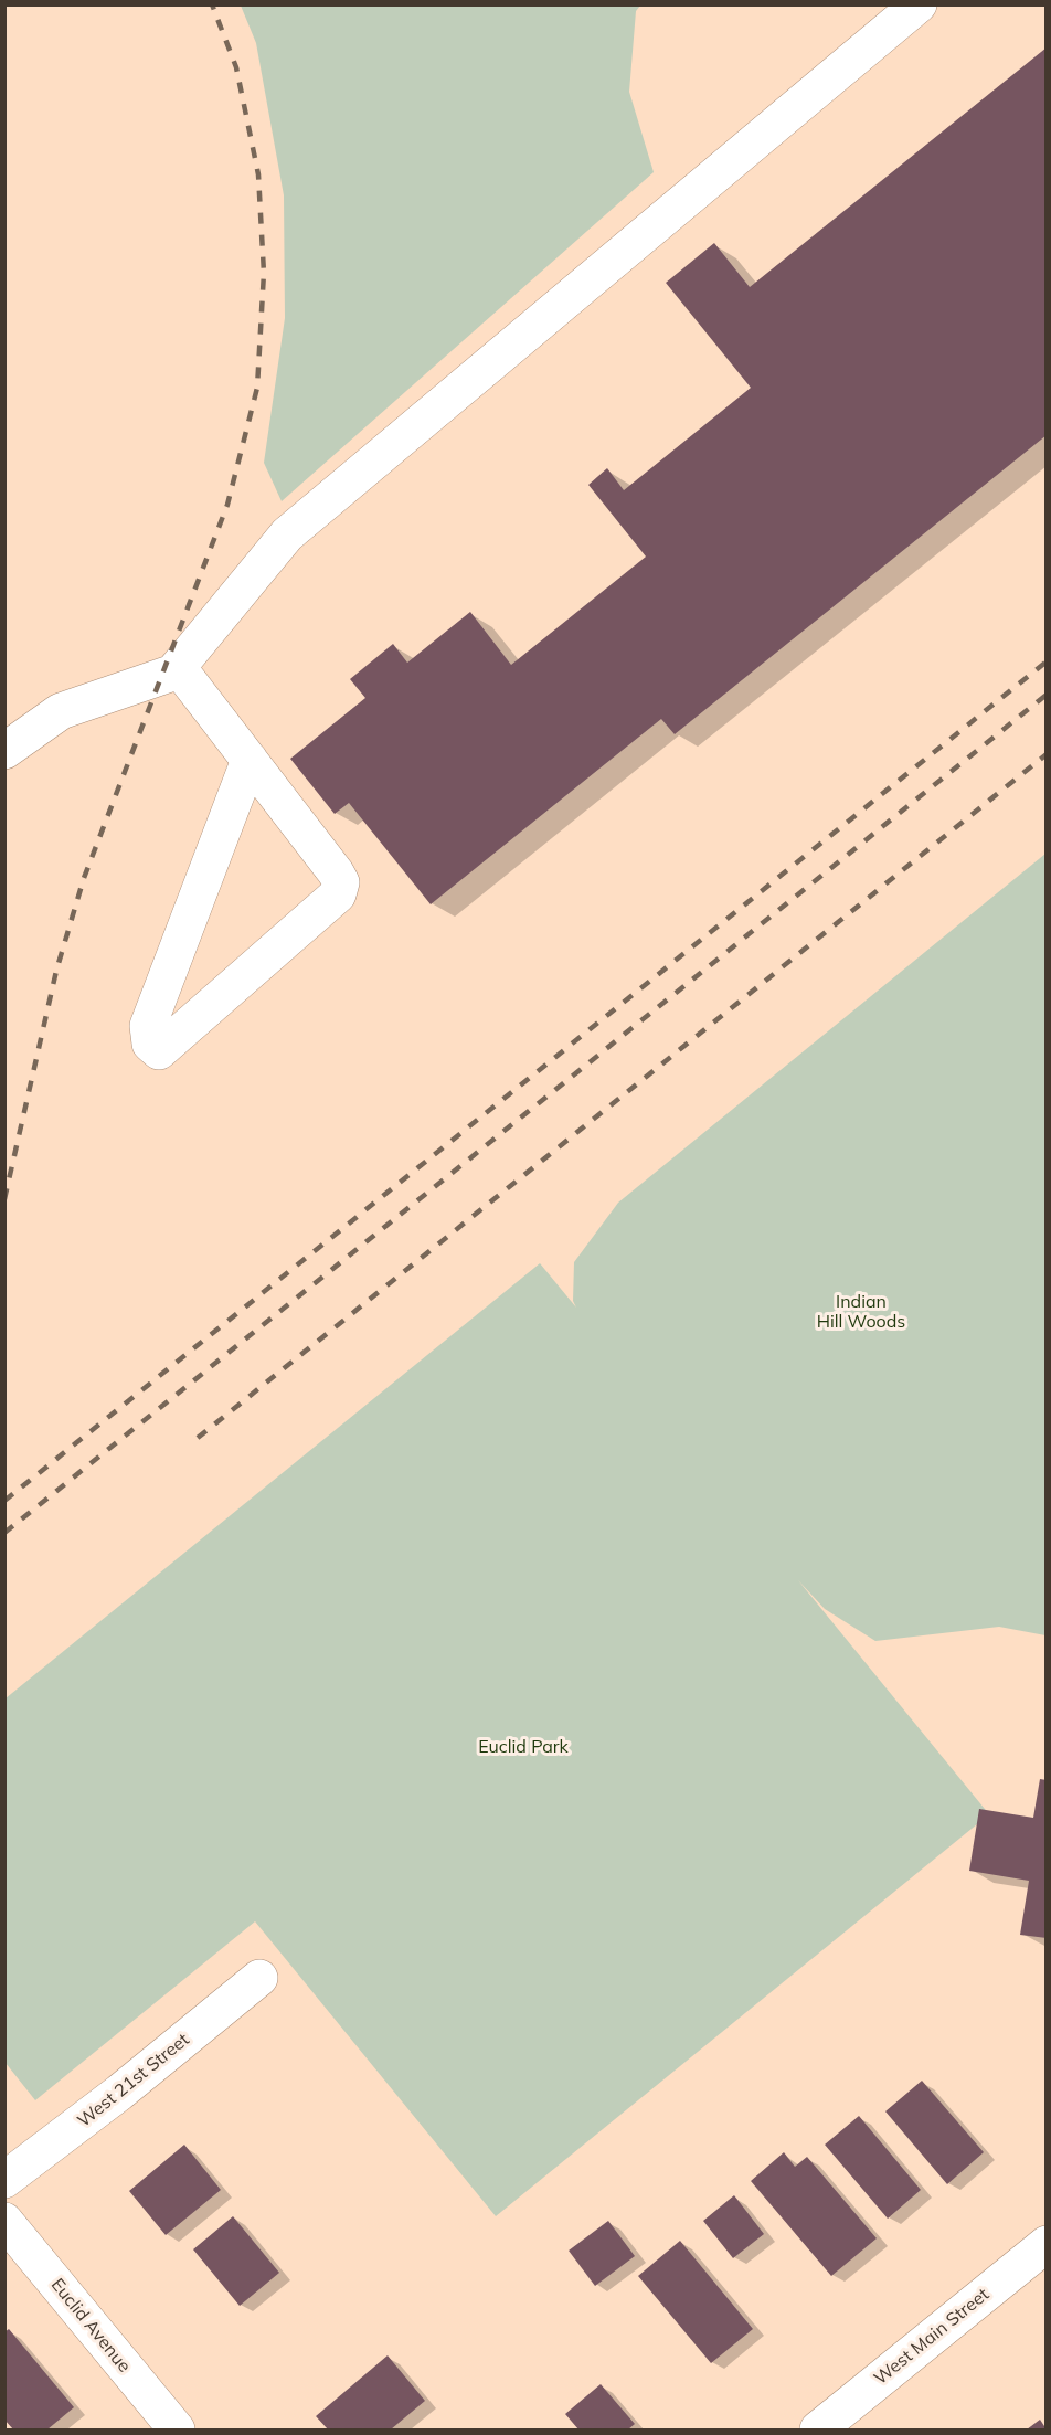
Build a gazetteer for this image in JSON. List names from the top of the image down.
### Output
{
  "streets": {
    "street": ["West 21st Street", "Euclid Avenue", "West Main Street"]
  },
  "parks": ["Indian Hill Woods", "Euclid Park"]
}
